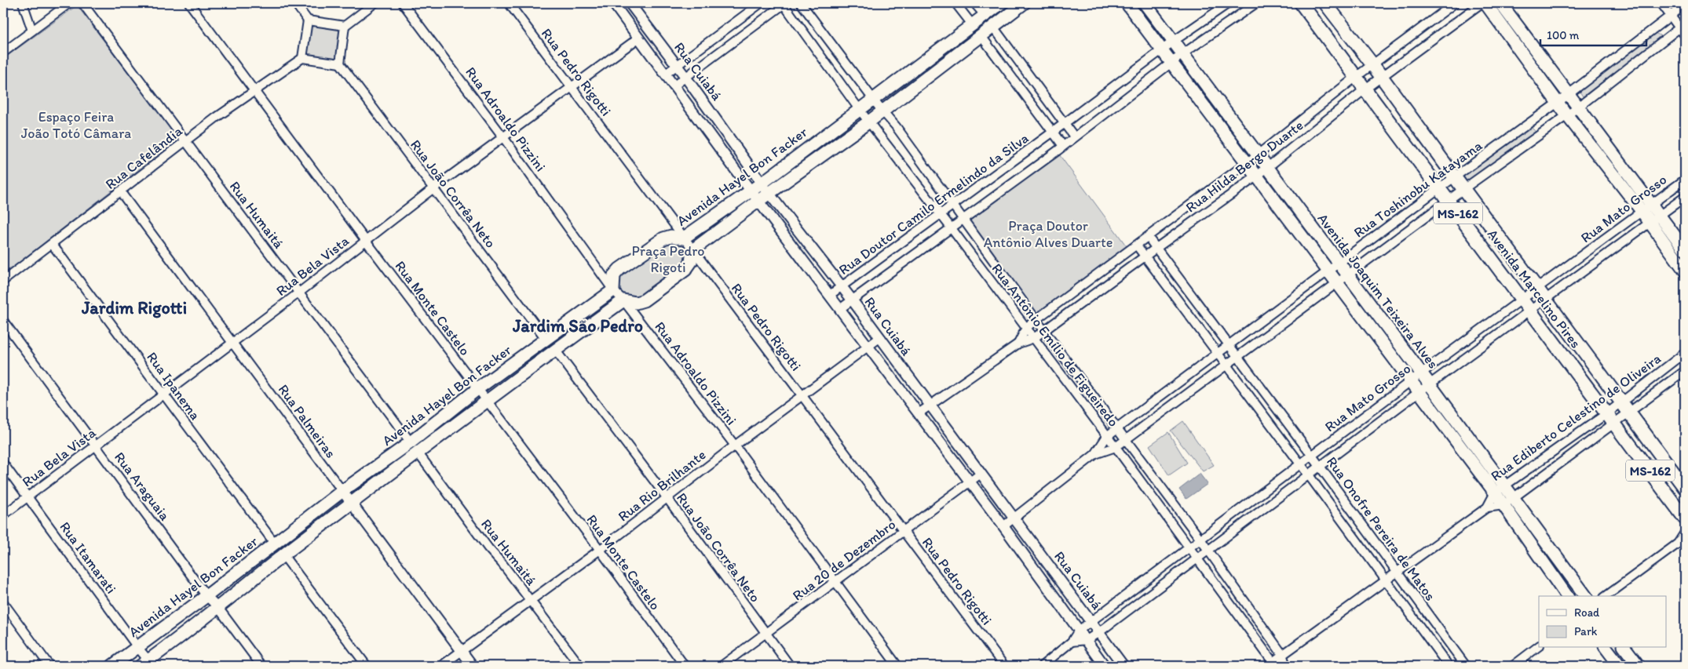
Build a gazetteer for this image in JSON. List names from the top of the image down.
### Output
{
  "streets": {
    "main road": [
      "Avenida Hayel Bon Facker",
      "MS-162",
      "Avenida Marcelino Pires",
      "Avenida Joaquim Teixeira Alves"
    ],
    "street": [
      "Rua Cuiabá",
      "Rua Pedro Rigotti",
      "Rua Adroaldo Pizzini",
      "Rua Cafelândia",
      "Rua Hilda Bergo Duarte",
      "Rua Toshinobu Katayama",
      "Rua João Corrêa Neto",
      "Rua Doutor Camilo Ermelindo da Silva",
      "Rua Mato Grosso",
      "Rua Humaitá",
      "Rua Bela Vista",
      "Rua Monte Castelo",
      "Rua Antônio Emílio de Figueiredo",
      "Rua Ipanema",
      "Rua Ediberto Celestino de Oliveira",
      "Rua Palmeiras",
      "Rua Rio Brilhante",
      "Rua Araguaia",
      "Rua Onofre Pereira de Matos",
      "Rua Itamarati",
      "Rua 20 de Dezembro"
    ]
  },
  "crossings": [
    ["Rua Cuiabá", "Rua Hilda Bergo Duarte"],
    ["Rua Cuiabá", "Avenida Hayel Bon Facker"],
    ["Rua Cuiabá", "Rua Toshinobu Katayama"],
    ["Rua Cuiabá", "Rua Doutor Camilo Ermelindo da Silva"],
    ["Rua Cuiabá", "Rua Mato Grosso"],
    ["Rua Cuiabá", "Rua Bela Vista"],
    ["Rua Cuiabá", "Rua Rio Brilhante"],
    ["Rua Cuiabá", "Rua 20 de Dezembro"],
    ["Rua Pedro Rigotti", "Avenida Hayel Bon Facker"],
    ["Rua Pedro Rigotti", "Rua Bela Vista"],
    ["Rua Pedro Rigotti", "Rua Rio Brilhante"],
    ["Rua Pedro Rigotti", "Rua 20 de Dezembro"],
    ["Rua Adroaldo Pizzini", "Avenida Hayel Bon Facker"],
    ["Rua Adroaldo Pizzini", "Rua Bela Vista"],
    ["Rua Adroaldo Pizzini", "Rua Rio Brilhante"],
    ["Rua Adroaldo Pizzini", "Rua 20 de Dezembro"],
    ["Rua Cafelândia", "Rua Humaitá"],
    ["Rua Cafelândia", "Rua Monte Castelo"],
    ["Rua Cafelândia", "Rua Ipanema"],
    ["Rua Cafelândia", "Rua Palmeiras"],
    ["Rua Hilda Bergo Duarte", "Avenida Marcelino Pires"],
    ["Rua Hilda Bergo Duarte", "Avenida Joaquim Teixeira Alves"],
    ["Rua Hilda Bergo Duarte", "Rua Antônio Emílio de Figueiredo"],
    ["Rua Hilda Bergo Duarte", "Rua Onofre Pereira de Matos"],
    ["Avenida Hayel Bon Facker", "Rua João Corrêa Neto"],
    ["Avenida Hayel Bon Facker", "Rua Humaitá"],
    ["Avenida Hayel Bon Facker", "Rua Monte Castelo"],
    ["Avenida Hayel Bon Facker", "Rua Antônio Emílio de Figueiredo"],
    ["Avenida Hayel Bon Facker", "Rua Ipanema"],
    ["Avenida Hayel Bon Facker", "Rua Palmeiras"],
    ["Avenida Hayel Bon Facker", "Rua Araguaia"],
    ["Avenida Hayel Bon Facker", "Rua Itamarati"],
    ["Rua Toshinobu Katayama", "Avenida Marcelino Pires"],
    ["Rua Toshinobu Katayama", "Avenida Joaquim Teixeira Alves"],
    ["Rua Toshinobu Katayama", "Rua Antônio Emílio de Figueiredo"],
    ["Rua Toshinobu Katayama", "Rua Onofre Pereira de Matos"],
    ["Rua João Corrêa Neto", "Rua Bela Vista"],
    ["Rua João Corrêa Neto", "Rua Rio Brilhante"],
    ["Rua João Corrêa Neto", "Rua 20 de Dezembro"],
    ["Rua Doutor Camilo Ermelindo da Silva", "Avenida Joaquim Teixeira Alves"],
    ["Rua Doutor Camilo Ermelindo da Silva", "Rua Antônio Emílio de Figueiredo"],
    ["Rua Mato Grosso", "Avenida Marcelino Pires"],
    ["Rua Mato Grosso", "Avenida Joaquim Teixeira Alves"],
    ["Rua Mato Grosso", "Rua Antônio Emílio de Figueiredo"],
    ["Rua Mato Grosso", "Rua Onofre Pereira de Matos"],
    ["Rua Humaitá", "Rua Bela Vista"],
    ["Rua Humaitá", "Rua Rio Brilhante"],
    ["Rua Bela Vista", "Rua Monte Castelo"],
    ["Rua Bela Vista", "Rua Ipanema"],
    ["Rua Bela Vista", "Rua Palmeiras"],
    ["Rua Bela Vista", "Rua Araguaia"],
    ["Rua Bela Vista", "Rua Itamarati"],
    ["Avenida Marcelino Pires", "Rua Ediberto Celestino de Oliveira"],
    ["Avenida Joaquim Teixeira Alves", "Rua Ediberto Celestino de Oliveira"],
    ["Rua Monte Castelo", "Rua Rio Brilhante"],
    ["Rua Antônio Emílio de Figueiredo", "Rua Ediberto Celestino de Oliveira"],
    ["Rua Ediberto Celestino de Oliveira", "Rua Onofre Pereira de Matos"],
    ["Rua Palmeiras", "Rua Rio Brilhante"]
  ],
  "districts": ["Jardim Rigotti", "Jardim São Pedro"],
  "parks": ["Espaço Feira João Totó Câmara", "Praça Doutor Antônio Alves Duarte", "Praça Pedro Rigoti"],
  "legend": ["Road", "Park"],
  "scale_bar": "100 m"
}
